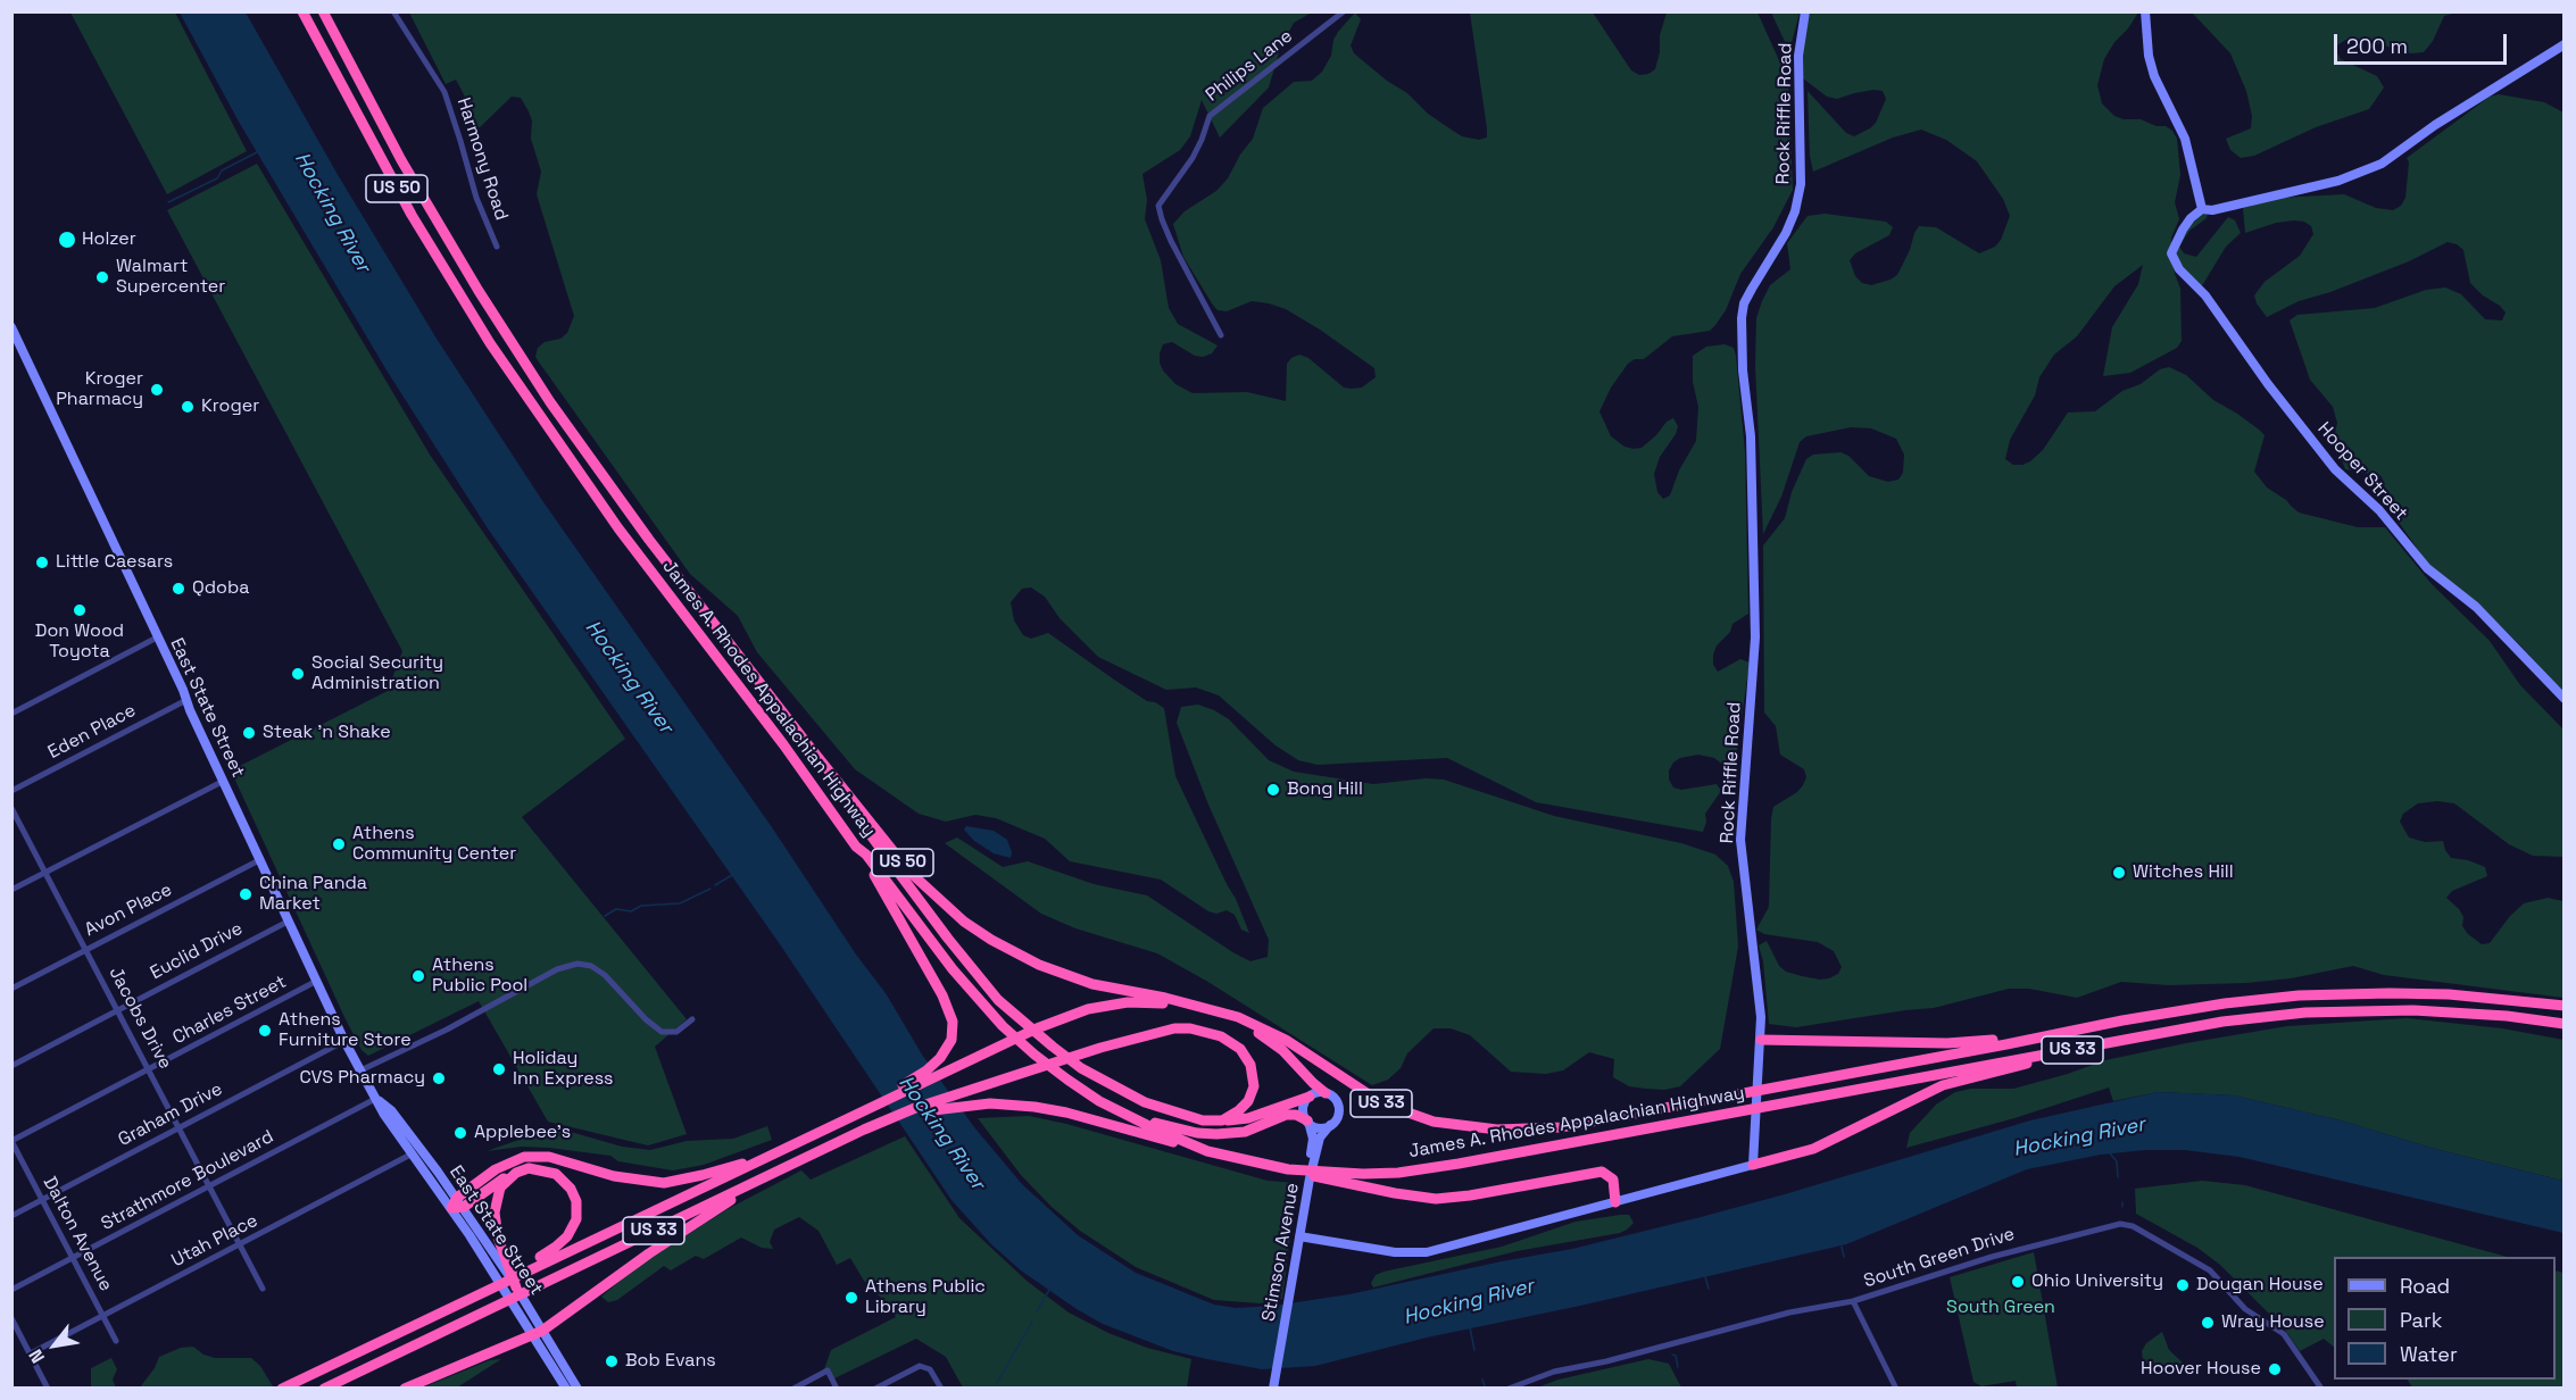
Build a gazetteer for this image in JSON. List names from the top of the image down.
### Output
{
  "streets": {
    "highway": ["US 50", "James A. Rhodes Appalachian Highway", "US 33"],
    "street": [
      "Philips Lane",
      "Rock Riffle Road",
      "Harmony Road",
      "Hooper Street",
      "East State Street",
      "Eden Place",
      "Avon Place",
      "Euclid Drive",
      "Charles Street",
      "Jacobs Drive",
      "Graham Drive",
      "Strathmore Boulevard",
      "Dalton Avenue",
      "Utah Place",
      "Stimson Avenue",
      "South Green Drive"
    ]
  },
  "crossings": [
    ["James A. Rhodes Appalachian Highway", "US 33"],
    ["East State Street", "Eden Place"],
    ["East State Street", "Avon Place"],
    ["East State Street", "Euclid Drive"],
    ["East State Street", "Charles Street"],
    ["East State Street", "Graham Drive"],
    ["East State Street", "Strathmore Boulevard"],
    ["East State Street", "Utah Place"],
    ["Avon Place", "Jacobs Drive"],
    ["Euclid Drive", "Jacobs Drive"],
    ["Charles Street", "Jacobs Drive"],
    ["Charles Street", "Dalton Avenue"],
    ["Jacobs Drive", "Graham Drive"],
    ["Jacobs Drive", "Strathmore Boulevard"],
    ["Jacobs Drive", "Utah Place"],
    ["Graham Drive", "Dalton Avenue"],
    ["Strathmore Boulevard", "Dalton Avenue"],
    ["Dalton Avenue", "Utah Place"]
  ],
  "water": ["Hocking River"],
  "parks": ["South Green"],
  "places": [
    "Holzer",
    "Walmart Supercenter",
    "Kroger Pharmacy",
    "Kroger",
    "Little Caesars",
    "Qdoba",
    "Don Wood Toyota",
    "Social Security Administration",
    "Steak 'n Shake",
    "Bong Hill",
    "Athens Community Center",
    "Witches Hill",
    "China Panda Market",
    "Athens Public Pool",
    "Athens Furniture Store",
    "Holiday Inn Express",
    "CVS Pharmacy",
    "Applebee's",
    "Ohio University",
    "Dougan House",
    "Athens Public Library",
    "Wray House",
    "Bob Evans",
    "Hoover House"
  ],
  "legend": ["Road", "Park", "Water"],
  "scale_bar": "200 m",
  "north": "bottom left"
}
